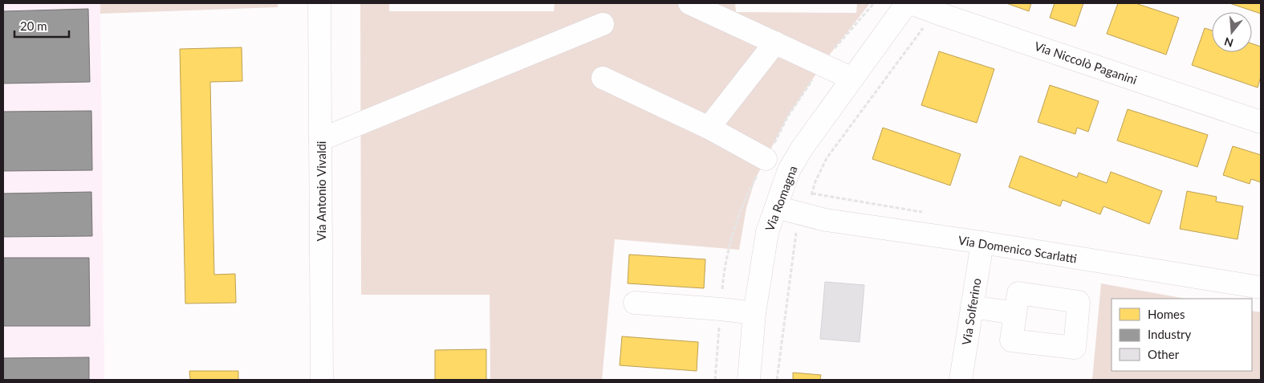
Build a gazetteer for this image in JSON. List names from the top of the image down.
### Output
{
  "streets": {
    "street": [
      "Via Niccolò Paganini",
      "Via Antonio Vivaldi",
      "Via Romagna",
      "Via Domenico Scarlatti",
      "Via Solferino"
    ]
  },
  "crossings": [
    ["Via Romagna", "Via Domenico Scarlatti"],
    ["Via Domenico Scarlatti", "Via Solferino"]
  ],
  "legend": ["Homes", "Industry", "Other"],
  "scale_bar": "20 m",
  "north": "bottom"
}
